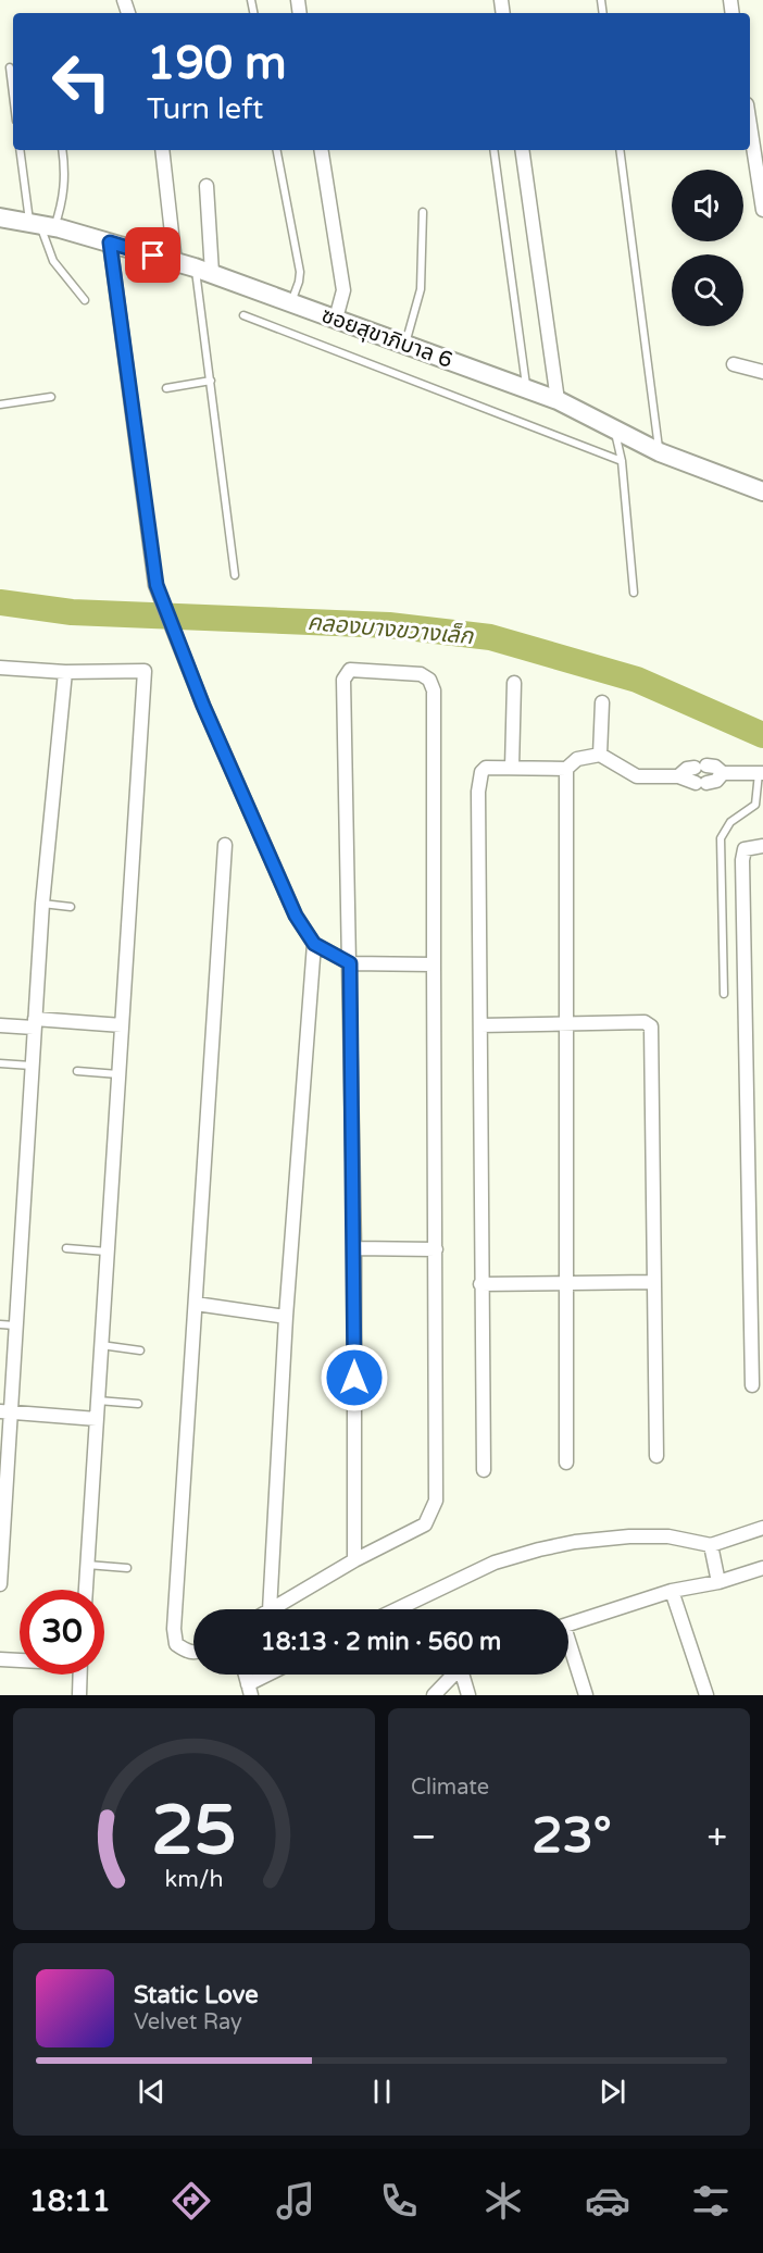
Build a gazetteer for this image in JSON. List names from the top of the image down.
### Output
{
  "streets": {
    "street": ["ซอยสุขาภิบาล 6"]
  },
  "water": ["คลองบางขวางเล็ก"],
  "page": {
    "turn": ["190 m", "Turn left"],
    "limit": "30",
    "trip": "18:13 · 2 min · 560 m",
    "tile": "Climate",
    "heat": ["−", "23°", "+"],
    "song": ["Static Love", "Velvet Ray"],
    "tabs": "18:11",
    "gauge": ["25", "km/h"]
  }
}
